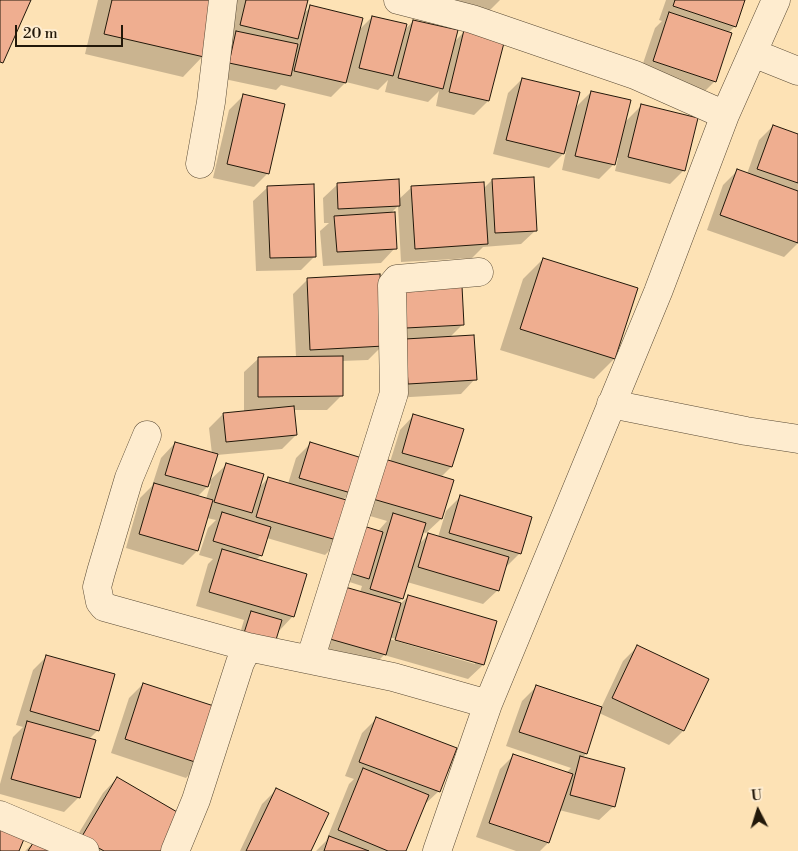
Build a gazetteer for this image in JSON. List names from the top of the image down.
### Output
{
  "scale_bar": "20 m",
  "north": "top"
}
